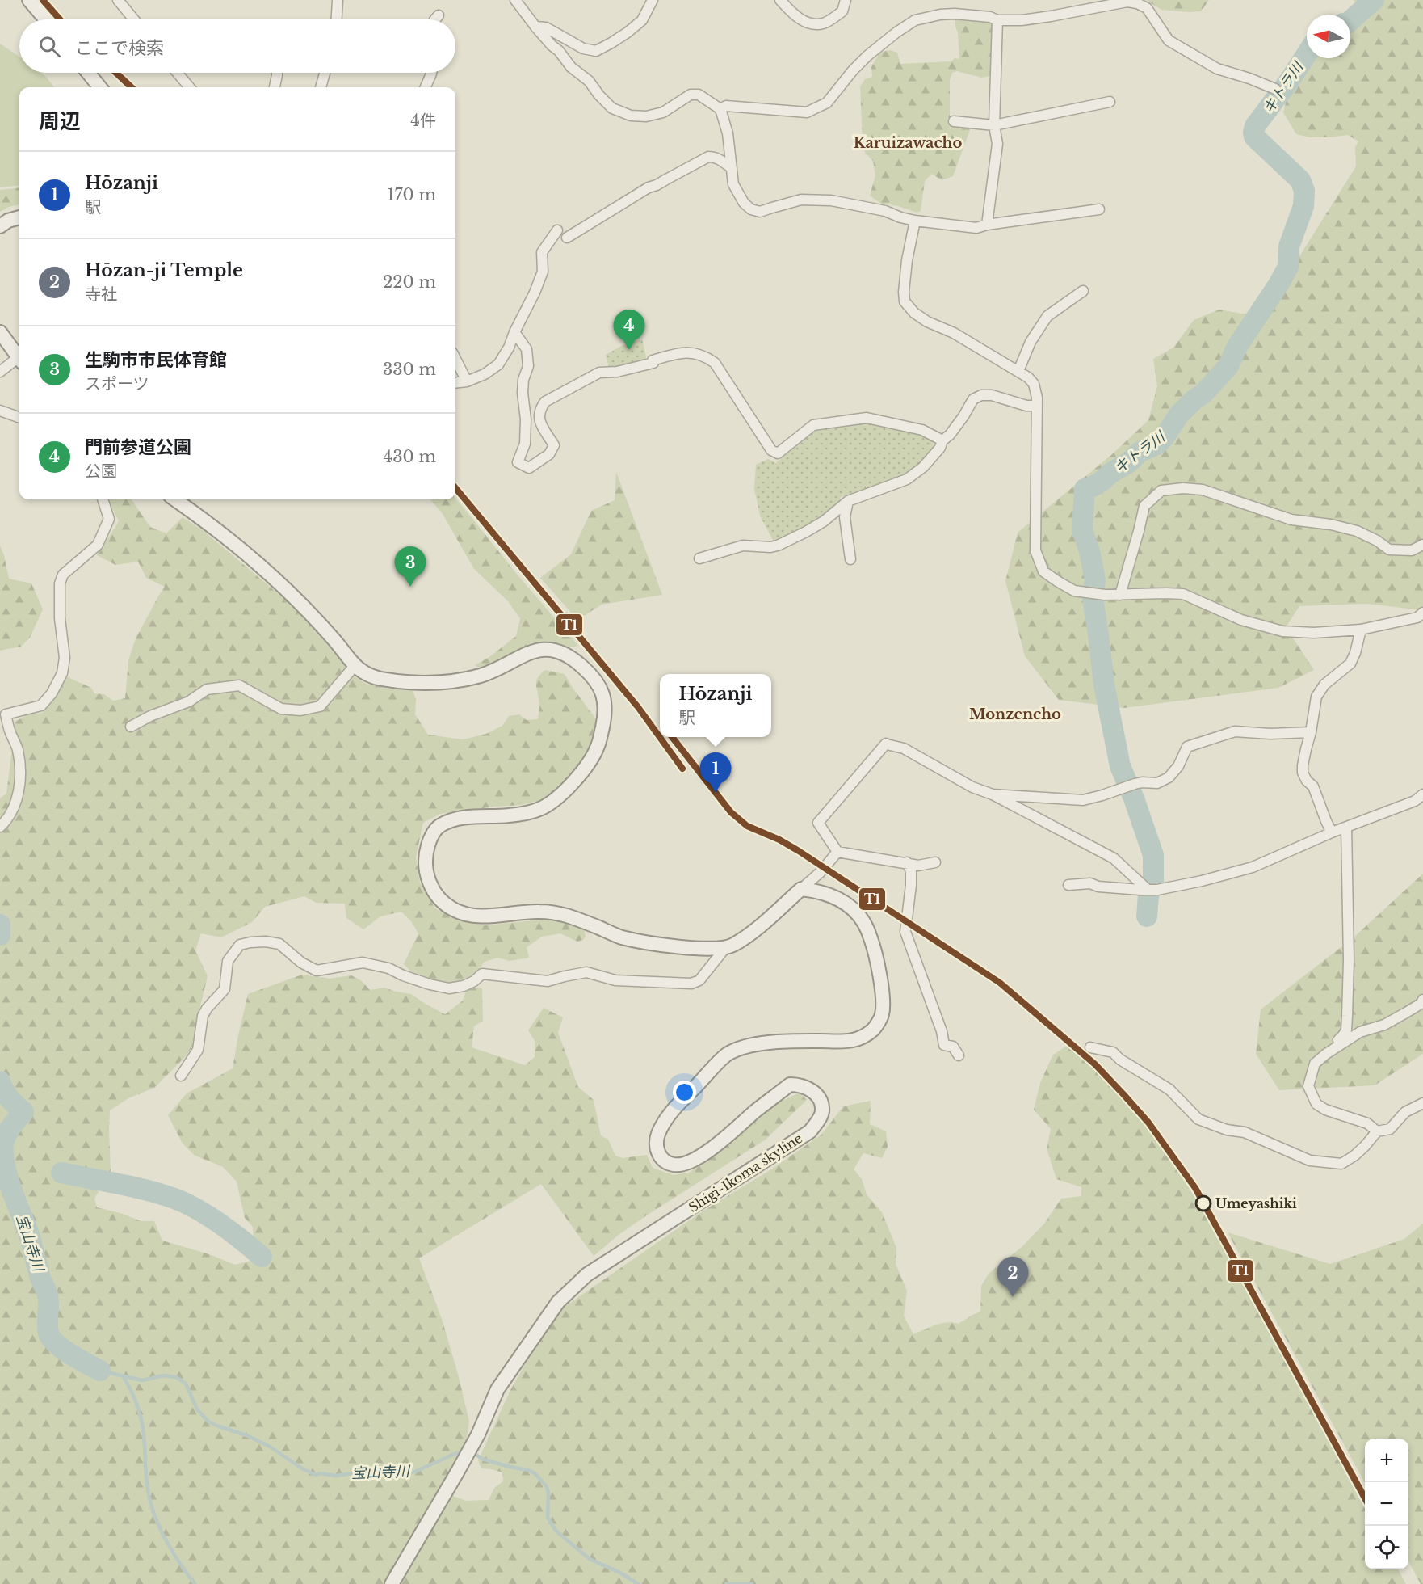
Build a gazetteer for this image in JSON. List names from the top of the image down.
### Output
{
  "streets": {
    "main road": ["Shigi-Ikoma skyline"]
  },
  "districts": ["Karuizawacho", "Monzencho"],
  "water": ["キトラ川", "宝山寺川"],
  "places": ["Umeyashiki"],
  "lines": ["transit line T1"],
  "north": "left",
  "page": {
    "search": "ここで検索",
    "heading": ["周辺", "4件"],
    "list": [
      {
        "mark": "1",
        "name": "Hōzanji",
        "note": "駅",
        "value": "170 m"
      },
      {
        "mark": "2",
        "name": "Hōzan-ji Temple",
        "note": "寺社",
        "value": "220 m"
      },
      {
        "mark": "3",
        "name": "生駒市市民体育館",
        "note": "スポーツ",
        "value": "330 m"
      },
      {
        "mark": "4",
        "name": "門前参道公園",
        "note": "公園",
        "value": "430 m"
      }
    ],
    "pins": [
      "4",
      "3",
      "1",
      "2"
    ],
    "popup": ["Hōzanji", "駅"],
    "map_buttons": ["+", "−"]
  }
}
